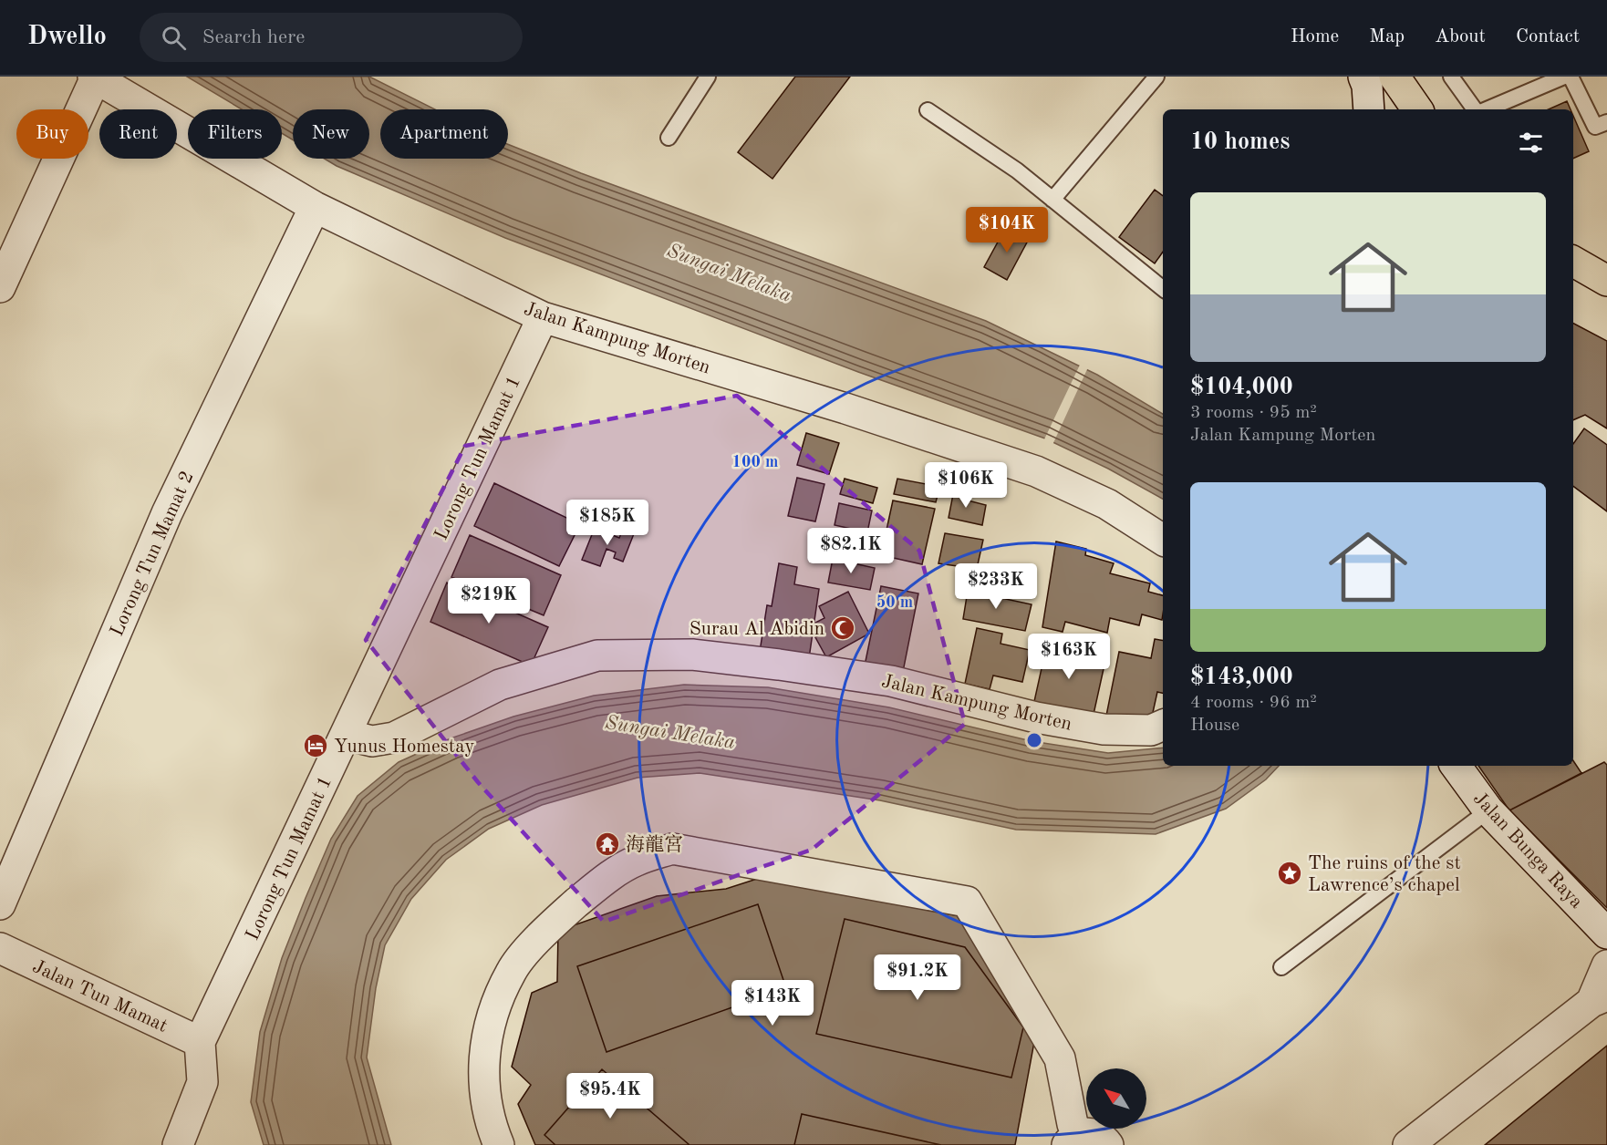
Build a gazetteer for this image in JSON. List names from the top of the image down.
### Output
{
  "streets": {
    "street": [
      "Jalan Kampung Morten",
      "Lorong Tun Mamat 1",
      "Lorong Tun Mamat 2",
      "Jalan Bunga Raya",
      "Jalan Tun Mamat"
    ]
  },
  "crossings": [
    ["Jalan Kampung Morten", "Lorong Tun Mamat 1"],
    ["Jalan Kampung Morten", "Lorong Tun Mamat 2"],
    ["Lorong Tun Mamat 1", "Jalan Tun Mamat"]
  ],
  "water": ["Sungai Melaka"],
  "places": {
    "mosque": ["Surau Al Abidin"],
    "hotel": ["Yunus Homestay"],
    "temple": ["海龍宮"],
    "place": ["The ruins of the st Lawrence’s chapel"]
  },
  "north": "top left",
  "page": {
    "header": "Dwello",
    "search": "Search here",
    "nav": [
      "Home",
      "Map",
      "About",
      "Contact"
    ],
    "chip": [
      "Buy",
      "Rent",
      "Filters",
      "New",
      "Apartment"
    ],
    "heading": "10 homes",
    "list": [
      {
        "name": "$104,000",
        "note": "3 rooms · 95 m² · Jalan Kampung Morten"
      },
      {
        "name": "$143,000",
        "note": "4 rooms · 96 m² · House"
      }
    ],
    "price": [
      "$104K",
      "$106K",
      "$185K",
      "$82.1K",
      "$233K",
      "$219K",
      "$163K",
      "$91.2K",
      "$143K",
      "$95.4K"
    ]
  },
  "rings": ["100 m", "50 m"]
}
